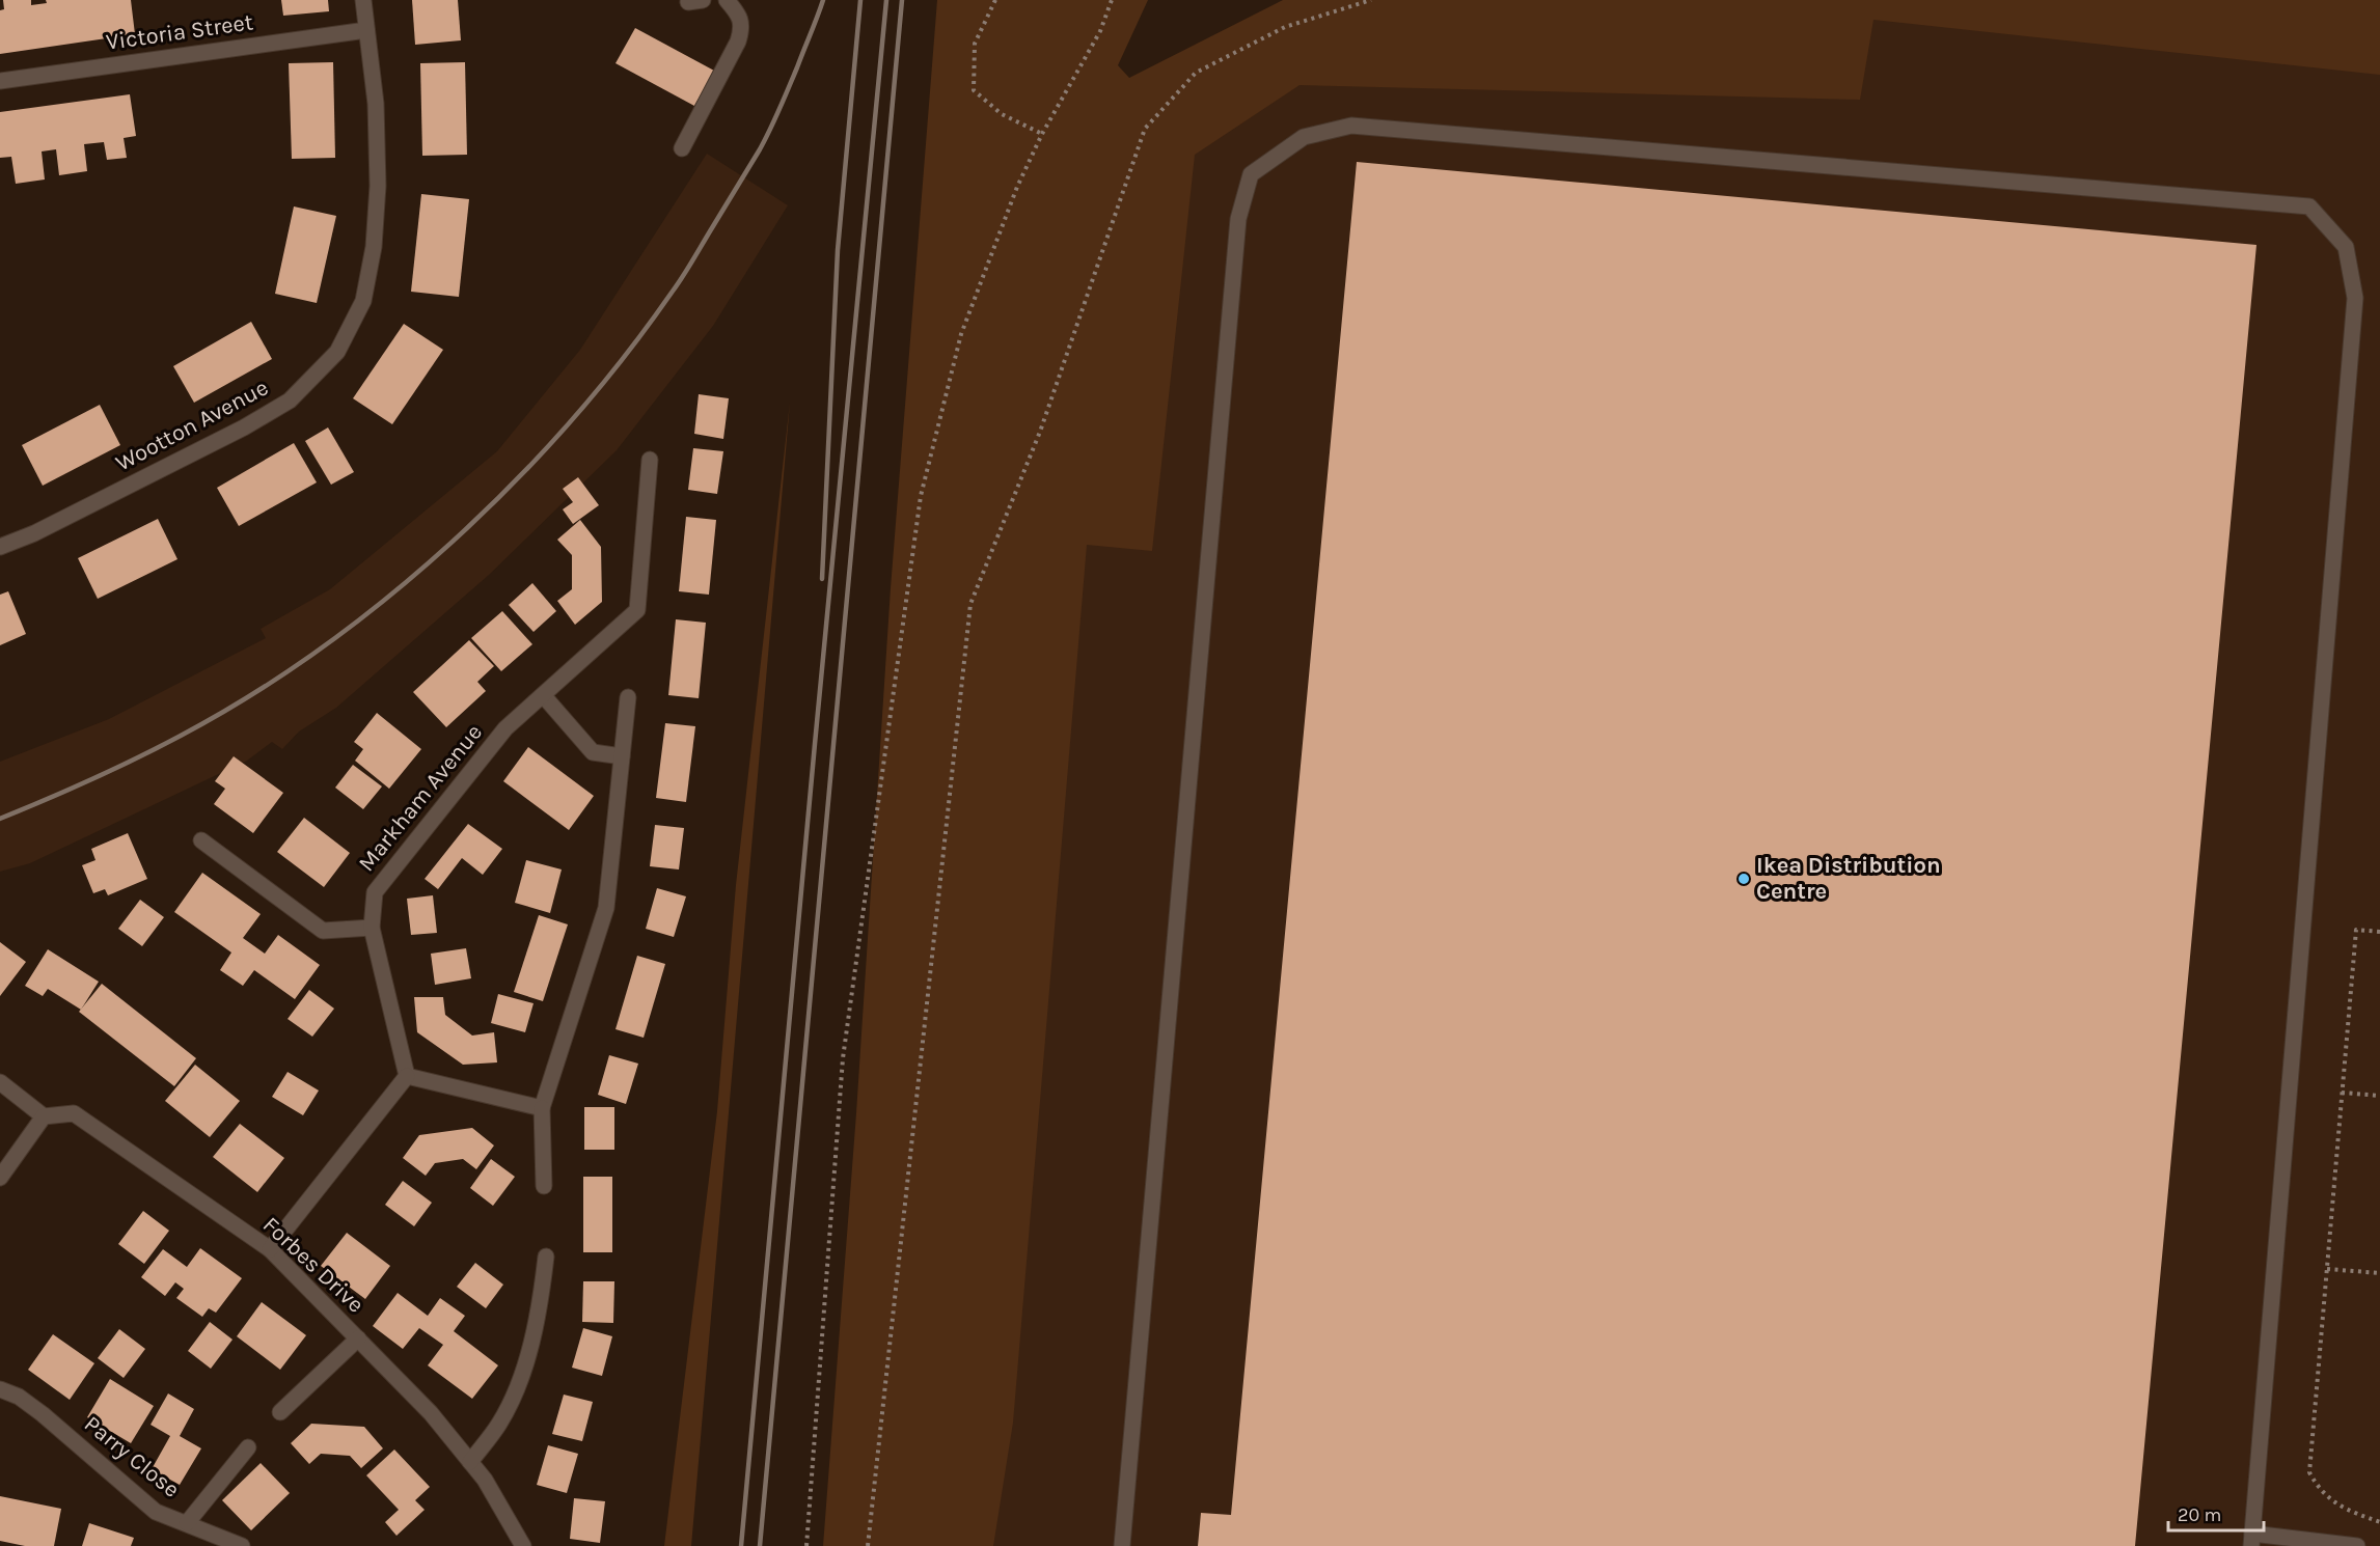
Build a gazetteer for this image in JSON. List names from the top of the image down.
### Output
{
  "streets": {
    "street": [
      "Victoria Street",
      "Wootton Avenue",
      "Markham Avenue",
      "Forbes Drive",
      "Parry Close"
    ]
  },
  "crossings": [
    ["Victoria Street", "Wootton Avenue"]
  ],
  "places": ["Ikea Distribution Centre"],
  "scale_bar": "20 m"
}
